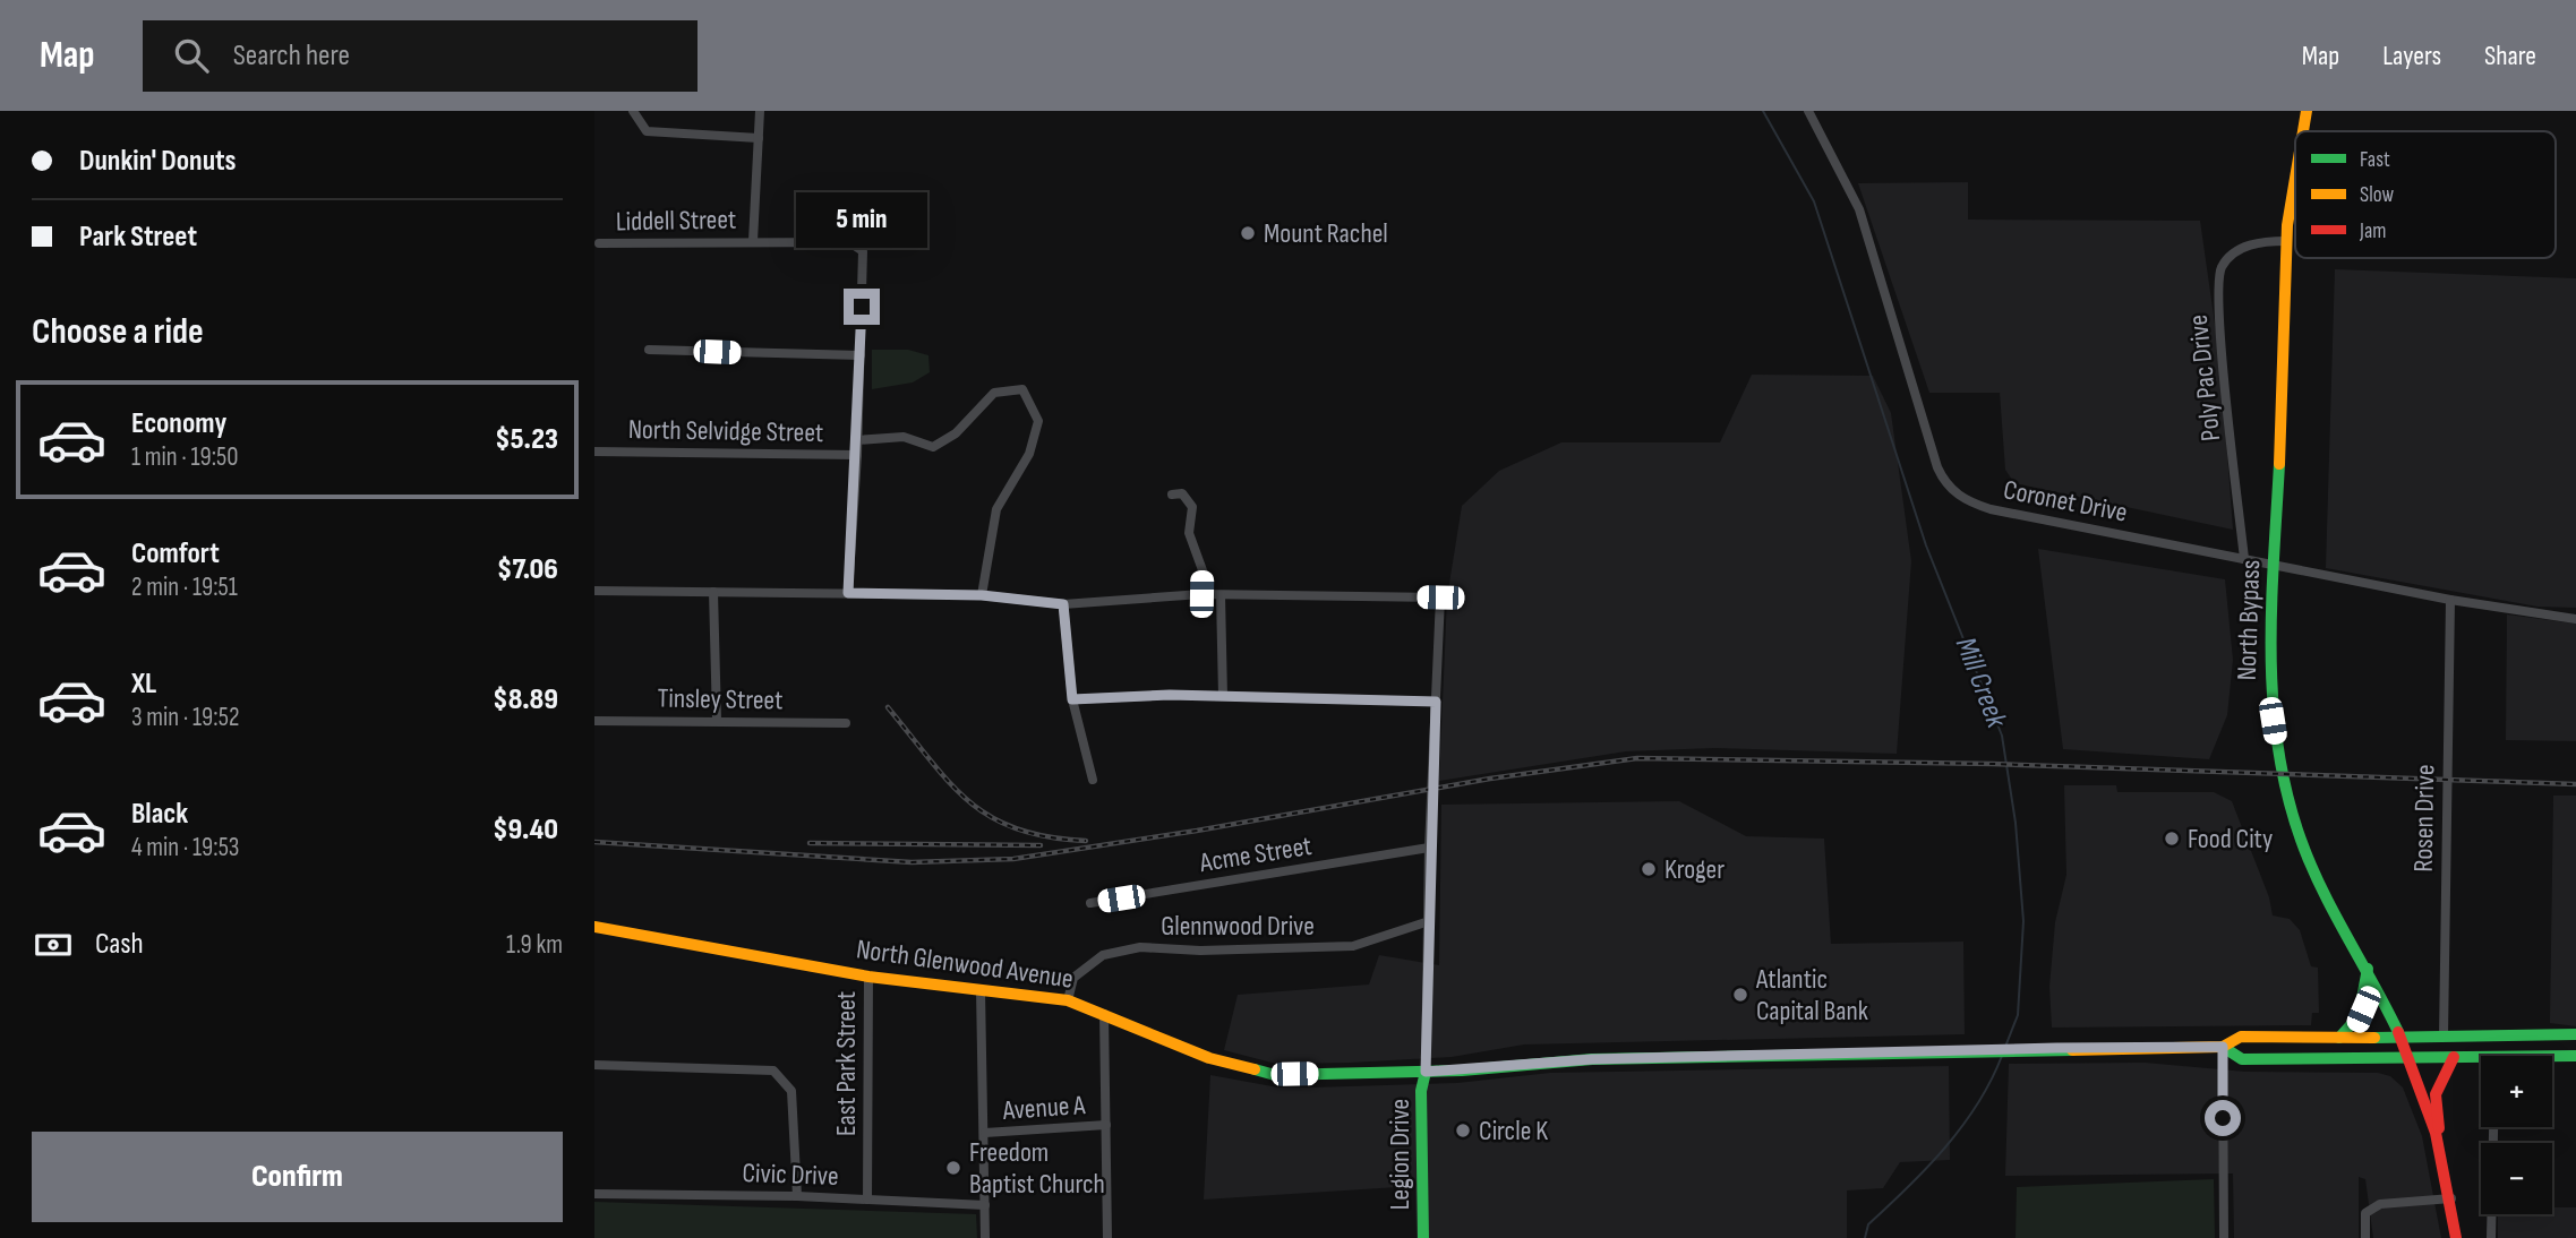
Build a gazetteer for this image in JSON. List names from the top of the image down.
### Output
{
  "streets": {
    "main road": ["North Bypass", "North Glenwood Avenue", "Legion Drive"],
    "street": [
      "Liddell Street",
      "Poly Pac Drive",
      "North Selvidge Street",
      "Coronet Drive",
      "Tinsley Street",
      "Rosen Drive",
      "Acme Street",
      "Glennwood Drive",
      "East Park Street",
      "Avenue A",
      "Civic Drive"
    ]
  },
  "crossings": [
    ["Poly Pac Drive", "Coronet Drive"],
    ["Poly Pac Drive", "North Bypass"],
    ["Coronet Drive", "Rosen Drive"],
    ["North Bypass", "North Glenwood Avenue"],
    ["Rosen Drive", "North Glenwood Avenue"],
    ["Glennwood Drive", "North Glenwood Avenue"],
    ["North Glenwood Avenue", "East Park Street"],
    ["North Glenwood Avenue", "Legion Drive"],
    ["East Park Street", "Civic Drive"]
  ],
  "water": ["Mill Creek"],
  "places": [
    "Mount Rachel",
    "Food City",
    "Kroger",
    "Atlantic Capital Bank",
    "Circle K",
    "Freedom Baptist Church"
  ],
  "legend": ["Fast", "Slow", "Jam"],
  "page": {
    "header": "Map",
    "search": "Search here",
    "nav": ["Map", "Layers", "Share"],
    "banner": ["Dunkin' Donuts", "Park Street"],
    "bubble": "5 min",
    "heading": "Choose a ride",
    "list": [
      {
        "name": "Economy",
        "note": "1 min · 19:50",
        "value": "$5.23"
      },
      {
        "name": "Comfort",
        "note": "2 min · 19:51",
        "value": "$7.06"
      },
      {
        "name": "XL",
        "note": "3 min · 19:52",
        "value": "$8.89"
      },
      {
        "name": "Black",
        "note": "4 min · 19:53",
        "value": "$9.40"
      }
    ],
    "pay": ["Cash", "1.9 km"],
    "map_buttons": ["+", "−"],
    "buttons": "Confirm"
  }
}
